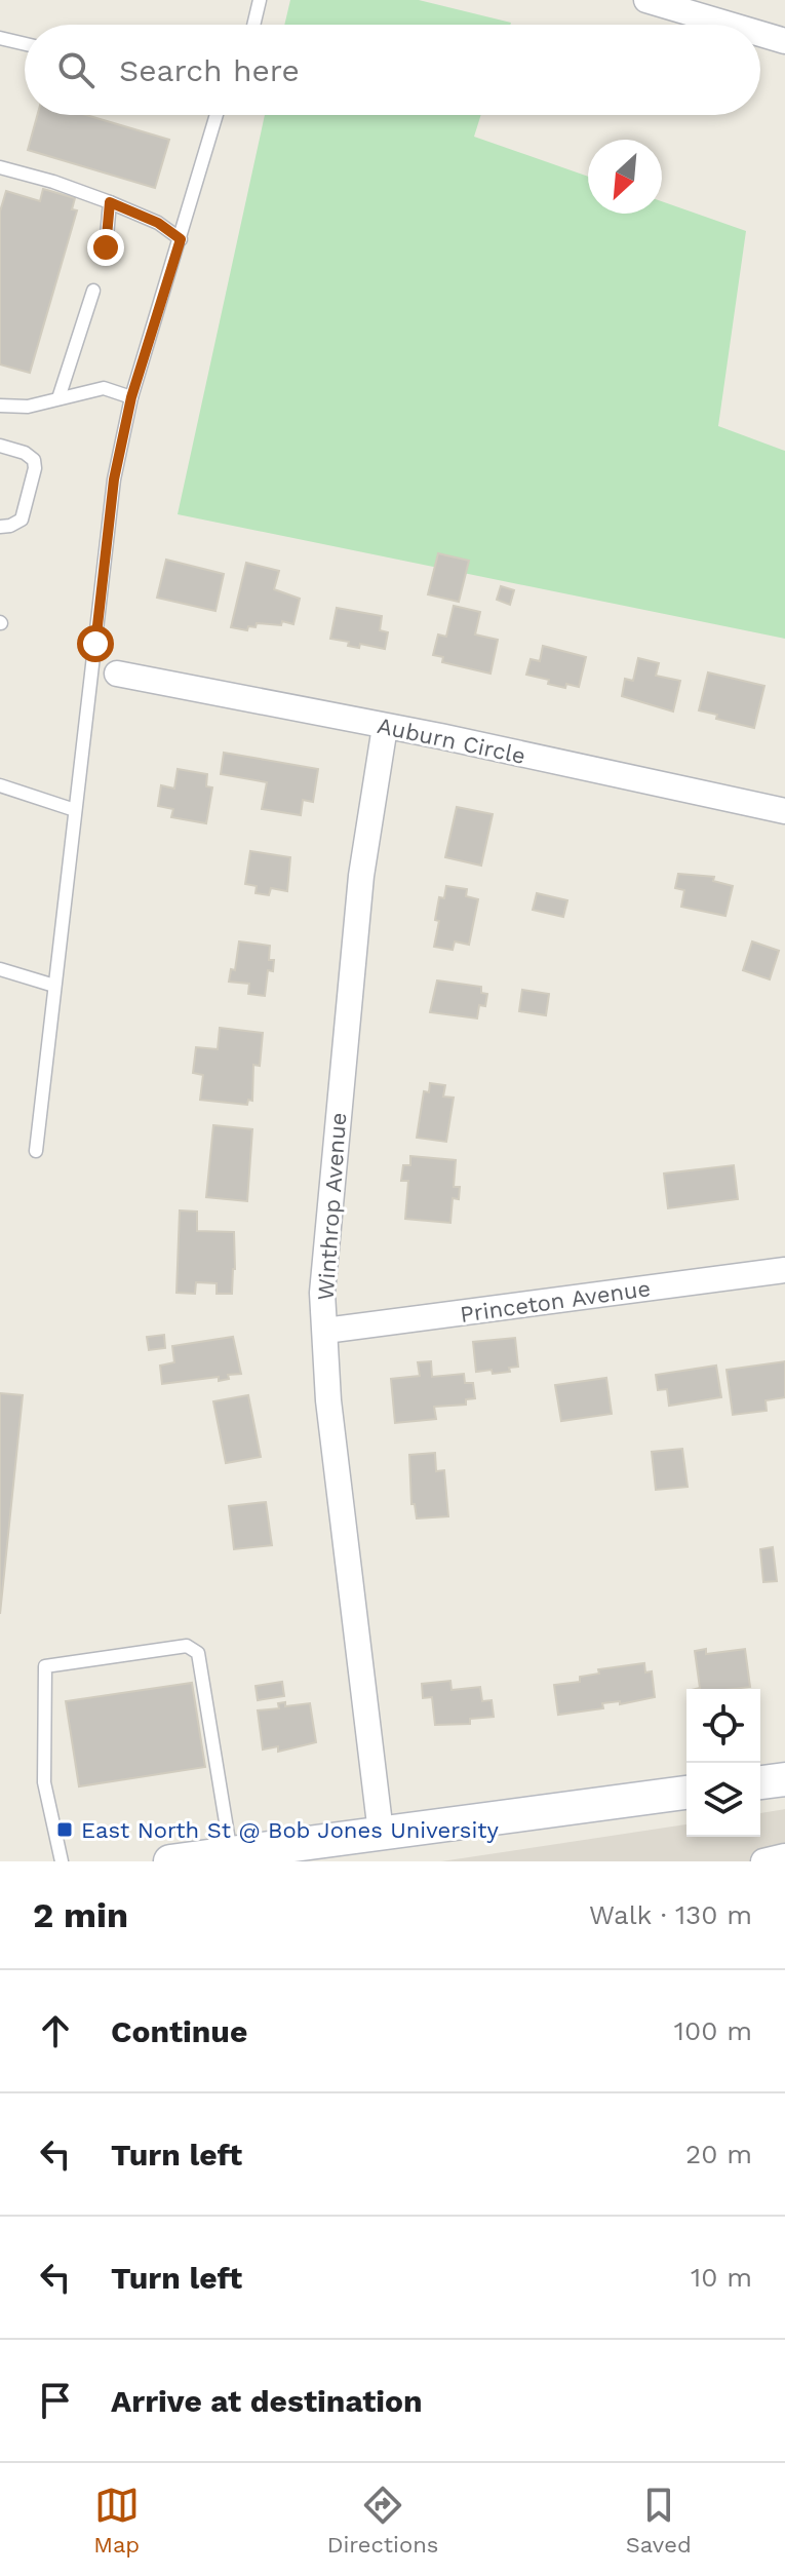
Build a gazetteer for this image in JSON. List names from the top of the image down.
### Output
{
  "streets": {
    "street": ["Auburn Circle", "Winthrop Avenue", "Princeton Avenue"]
  },
  "crossings": [
    ["Auburn Circle", "Winthrop Avenue"],
    ["Winthrop Avenue", "Princeton Avenue"]
  ],
  "places": {
    "transit": ["East North St @ Bob Jones University"]
  },
  "north": "bottom left",
  "page": {
    "search": "Search here",
    "heading": ["2 min", "Walk · 130 m"],
    "list": [
      ["Continue", "100 m"],
      ["Turn left", "20 m"],
      ["Turn left", "10 m"],
      "Arrive at destination"
    ],
    "nav": ["Map", "Directions", "Saved"]
  }
}
